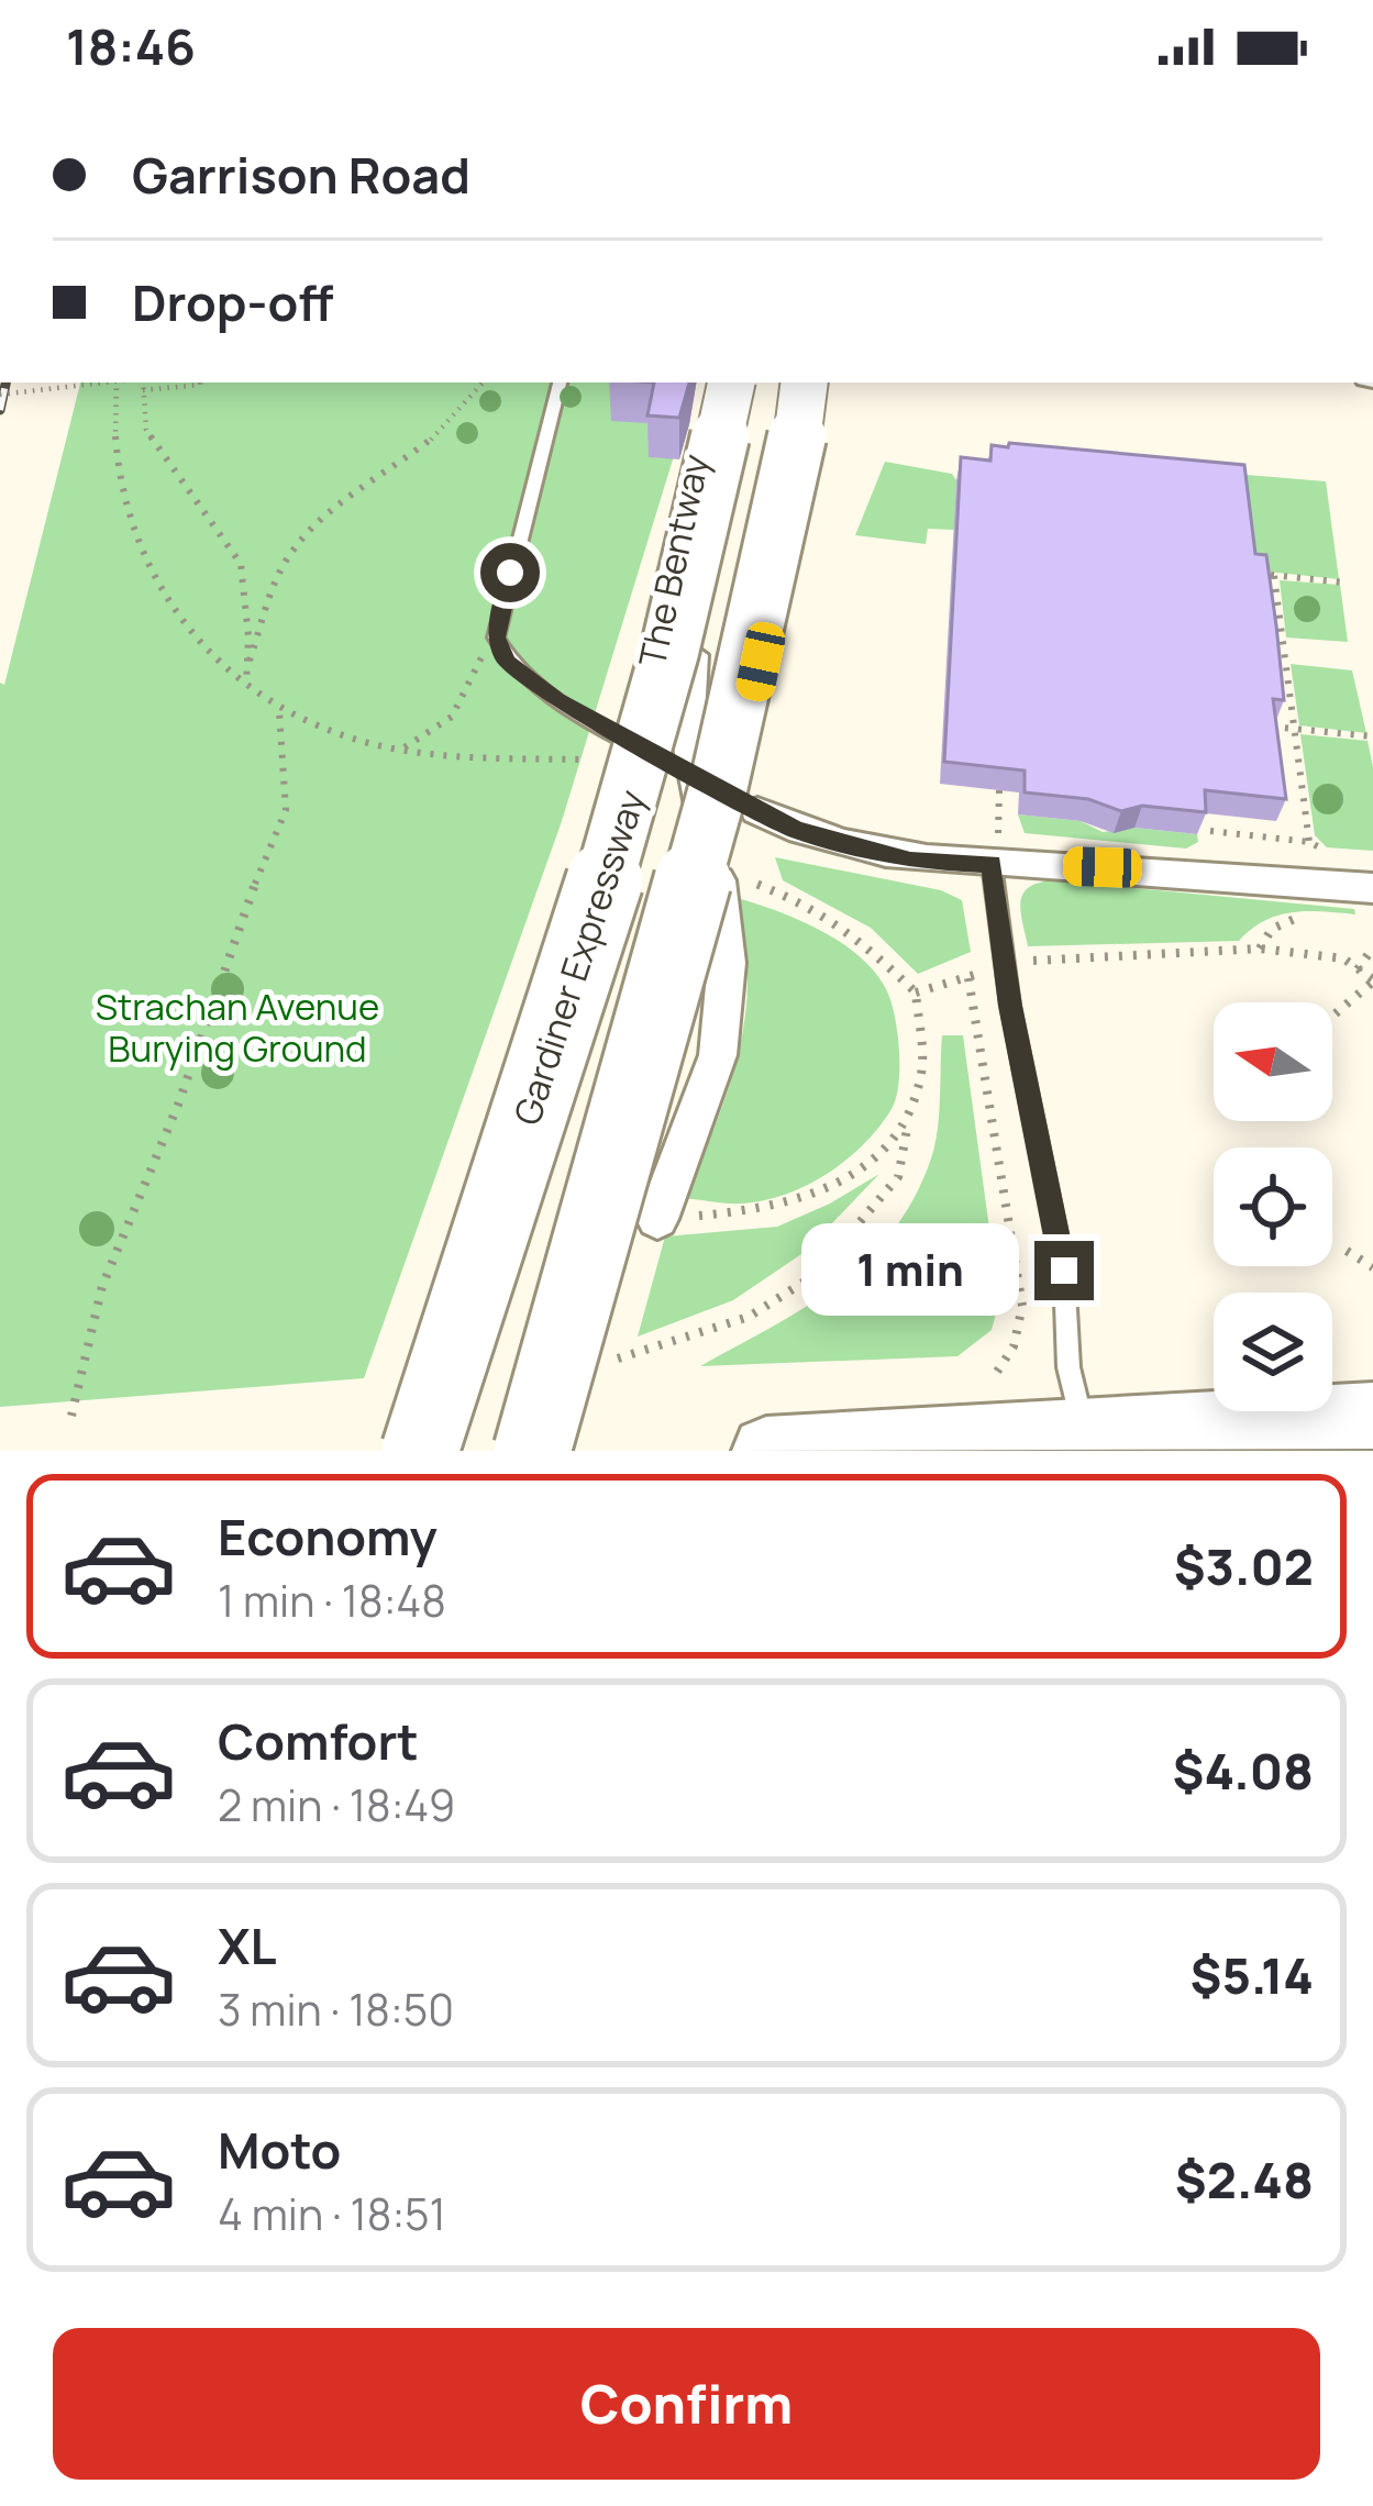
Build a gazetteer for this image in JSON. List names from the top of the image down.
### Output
{
  "streets": {
    "highway": ["Gardiner Expressway"],
    "street": ["The Bentway"]
  },
  "parks": ["Strachan Avenue Burying Ground"],
  "north": "left",
  "page": {
    "status": "18:46",
    "banner": ["Garrison Road", "Drop-off"],
    "bubble": "1 min",
    "list": [
      {
        "name": "Economy",
        "note": "1 min · 18:48",
        "value": "$3.02"
      },
      {
        "name": "Comfort",
        "note": "2 min · 18:49",
        "value": "$4.08"
      },
      {
        "name": "XL",
        "note": "3 min · 18:50",
        "value": "$5.14"
      },
      {
        "name": "Moto",
        "note": "4 min · 18:51",
        "value": "$2.48"
      }
    ],
    "buttons": "Confirm"
  }
}
